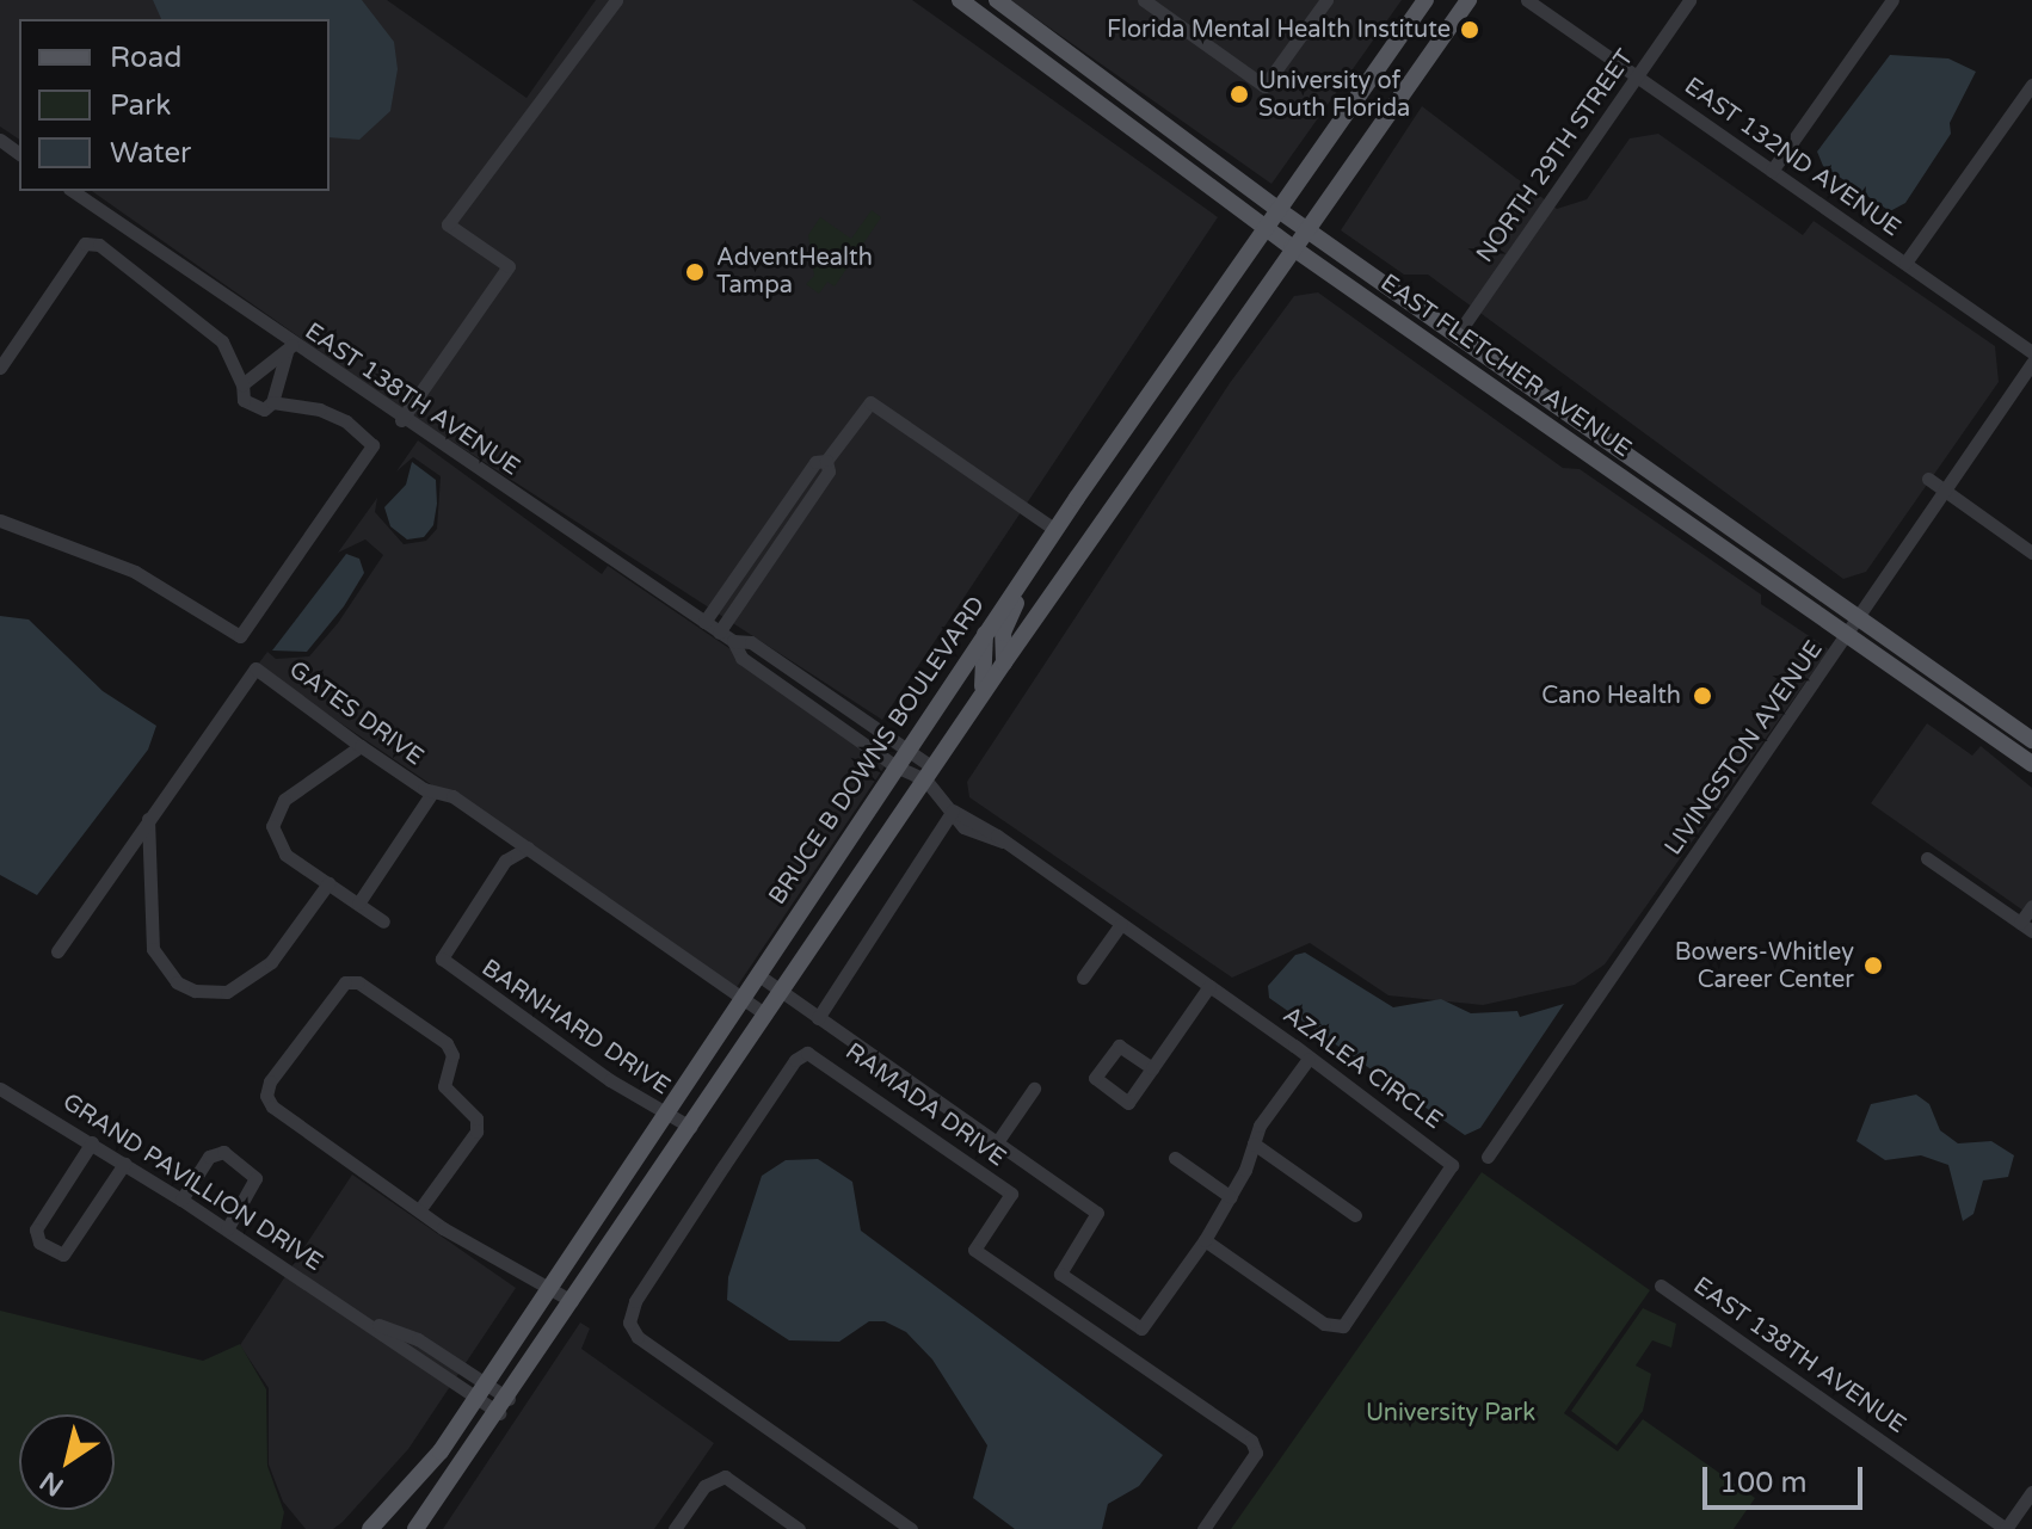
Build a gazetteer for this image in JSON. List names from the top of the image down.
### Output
{
  "streets": {
    "main road": ["EAST FLETCHER AVENUE", "BRUCE B DOWNS BOULEVARD"],
    "street": [
      "NORTH 29TH STREET",
      "EAST 132ND AVENUE",
      "EAST 138TH AVENUE",
      "GATES DRIVE",
      "LIVINGSTON AVENUE",
      "BARNHARD DRIVE",
      "AZALEA CIRCLE",
      "RAMADA DRIVE",
      "GRAND PAVILLION DRIVE"
    ]
  },
  "crossings": [
    ["NORTH 29TH STREET", "EAST 132ND AVENUE"],
    ["NORTH 29TH STREET", "EAST FLETCHER AVENUE"],
    ["EAST FLETCHER AVENUE", "LIVINGSTON AVENUE"],
    ["EAST FLETCHER AVENUE", "BRUCE B DOWNS BOULEVARD"],
    ["EAST 138TH AVENUE", "BRUCE B DOWNS BOULEVARD"],
    ["EAST 138TH AVENUE", "AZALEA CIRCLE"],
    ["GATES DRIVE", "BRUCE B DOWNS BOULEVARD"],
    ["GATES DRIVE", "BARNHARD DRIVE"],
    ["BRUCE B DOWNS BOULEVARD", "BARNHARD DRIVE"],
    ["BRUCE B DOWNS BOULEVARD", "GRAND PAVILLION DRIVE"]
  ],
  "parks": ["University Park"],
  "places": [
    "Florida Mental Health Institute",
    "University of South Florida",
    "AdventHealth Tampa",
    "Cano Health",
    "Bowers-Whitley Career Center"
  ],
  "legend": ["Road", "Park", "Water"],
  "scale_bar": "100 m",
  "north": "bottom left"
}
